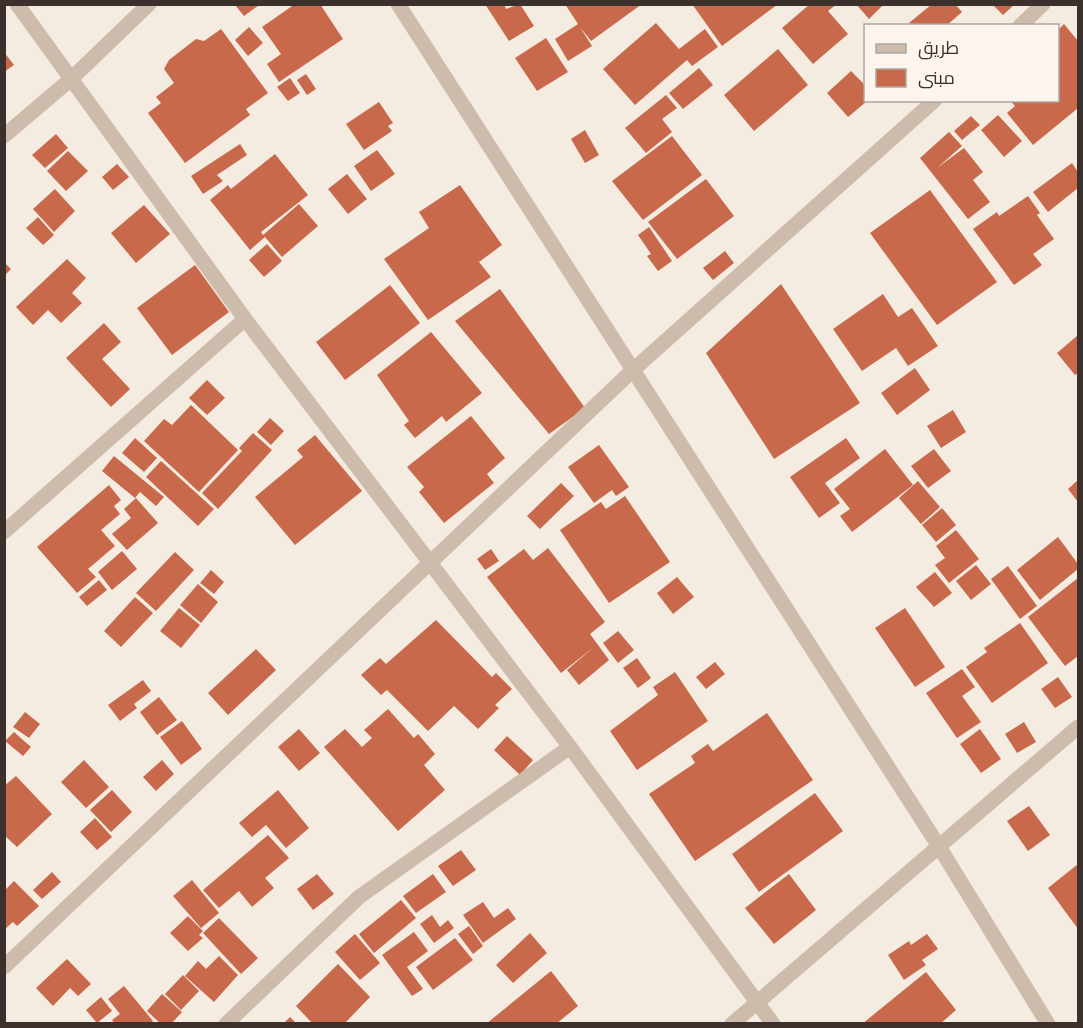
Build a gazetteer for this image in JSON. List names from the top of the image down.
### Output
{
  "legend": ["طريق", "مبنى"]
}
